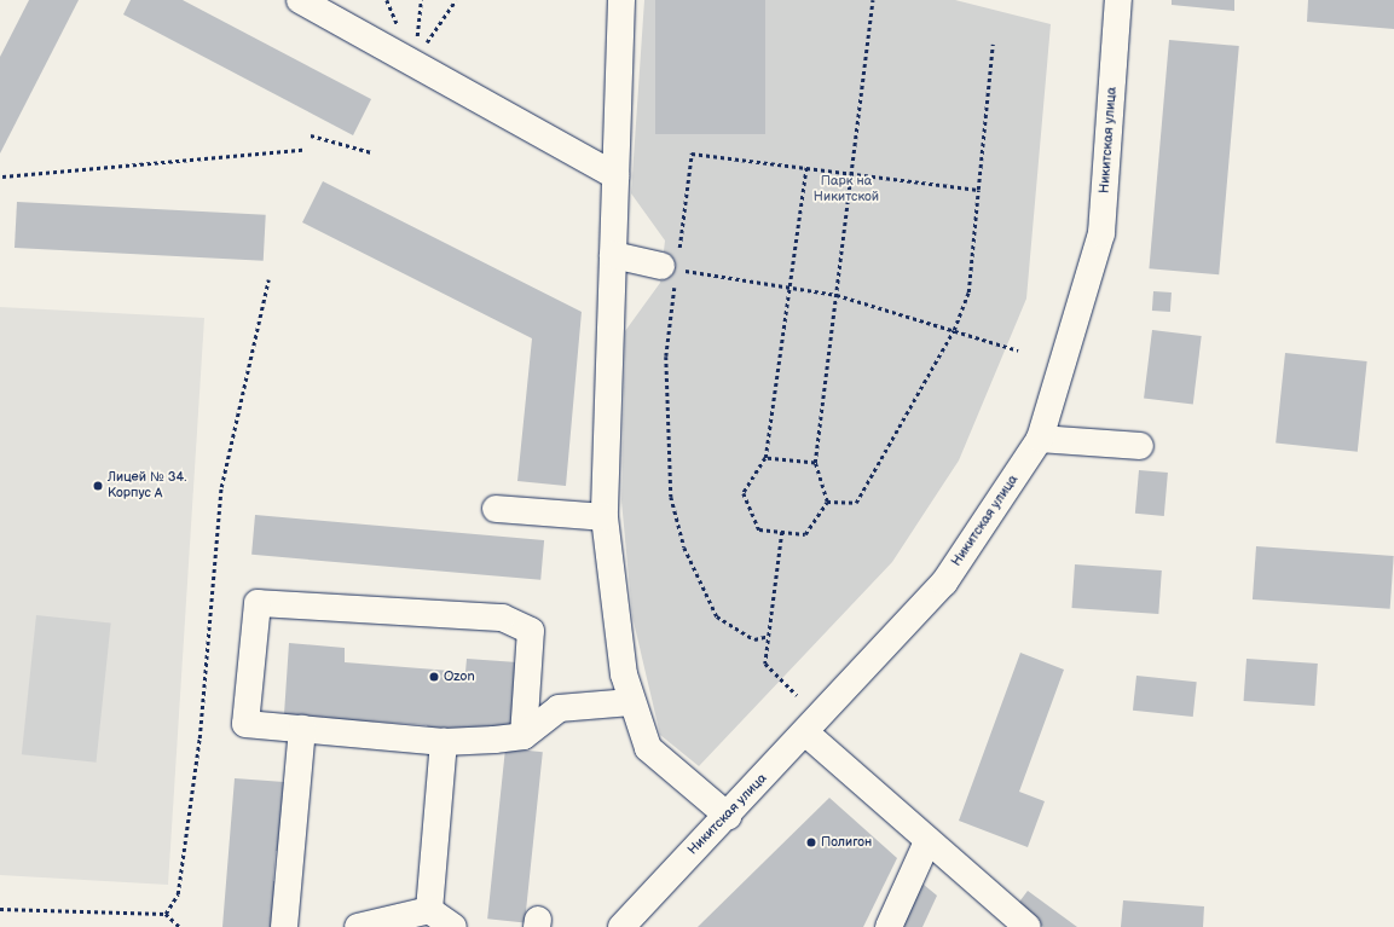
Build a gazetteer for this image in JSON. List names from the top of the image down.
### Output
{
  "streets": {
    "street": ["Никитская улица"]
  },
  "parks": ["Парк на Никитской"],
  "places": ["Лицей № 34. Корпус А", "Ozon", "Полигон"]
}
